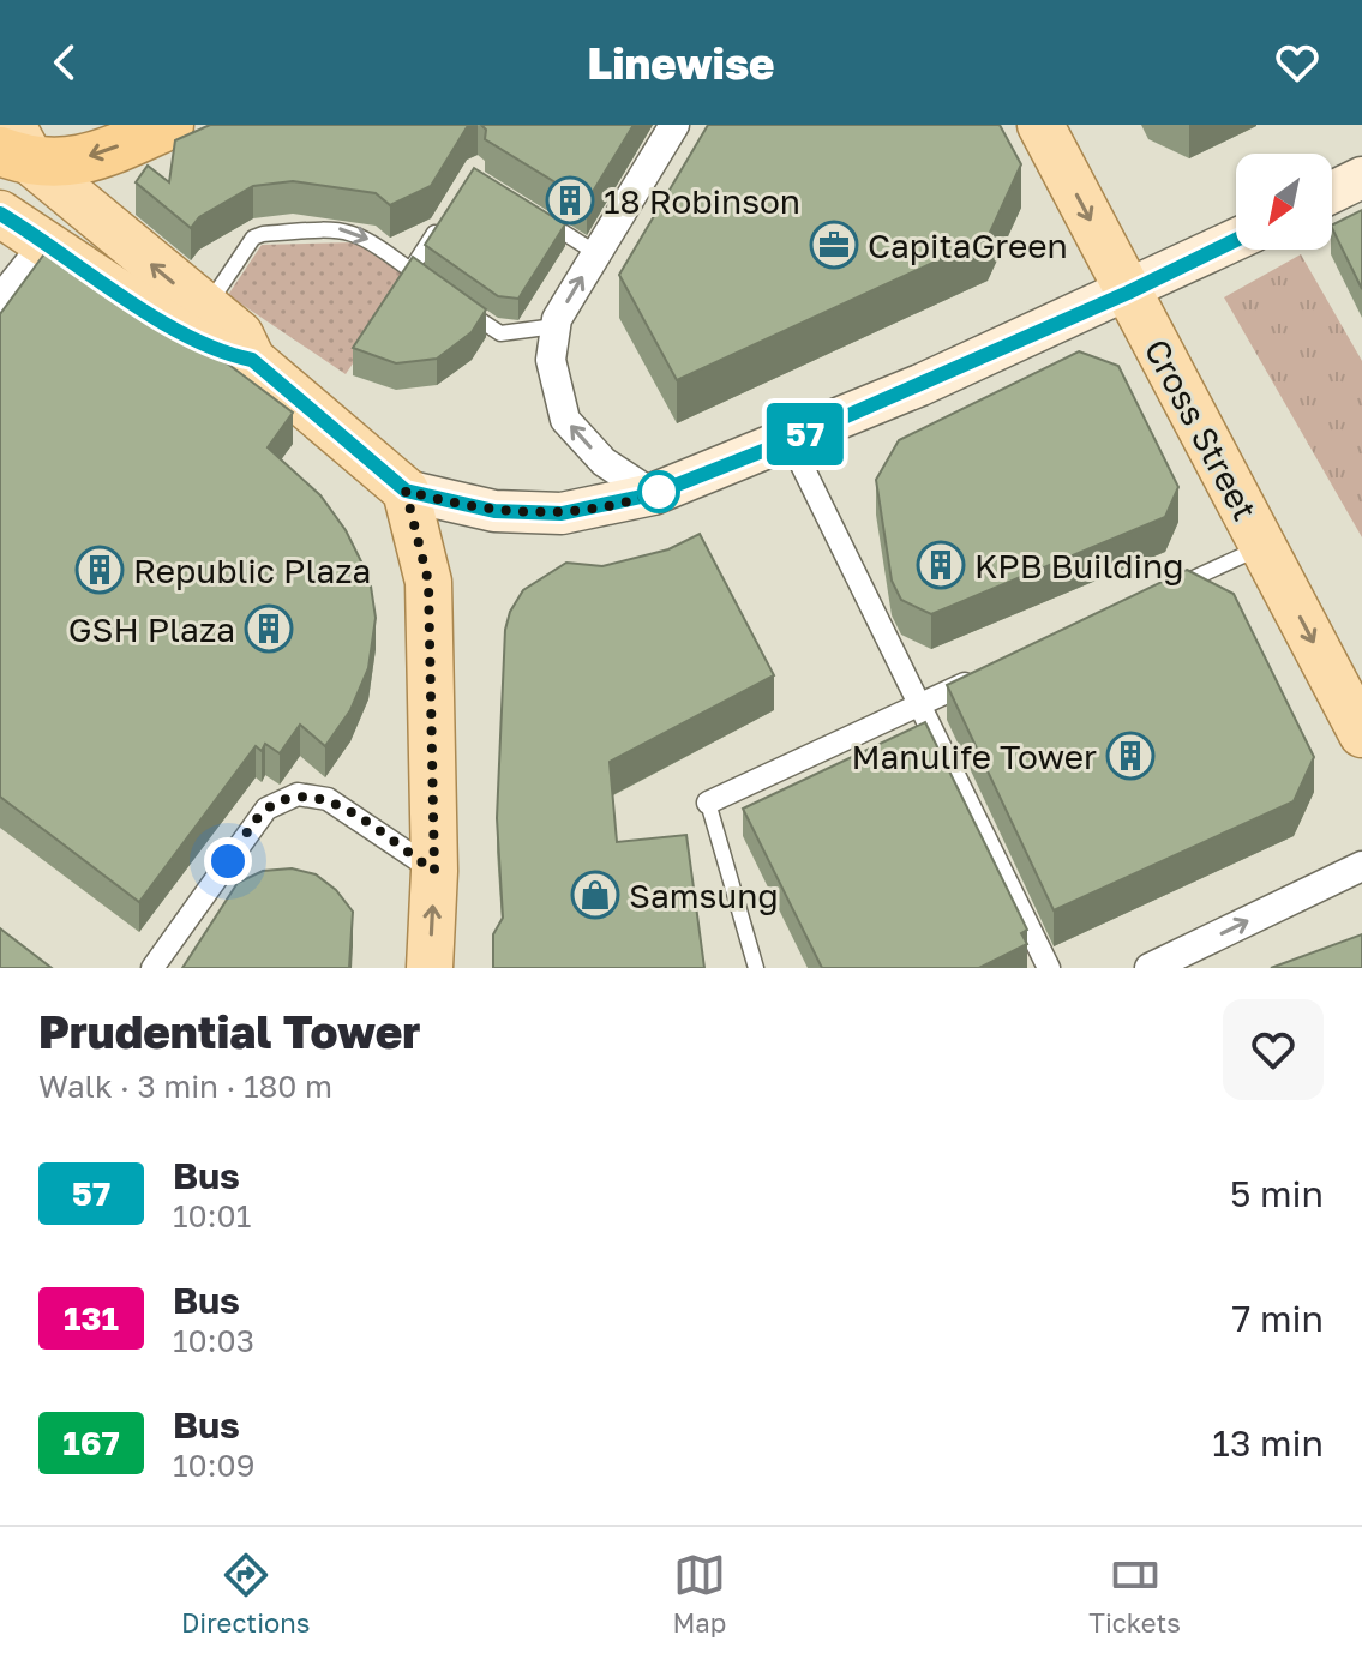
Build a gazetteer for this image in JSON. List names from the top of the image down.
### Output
{
  "streets": {
    "main road": ["Cross Street"]
  },
  "one_way": ["Cross Street"],
  "places": {
    "building": [
      "18 Robinson",
      "KPB Building",
      "Republic Plaza",
      "GSH Plaza",
      "Manulife Tower"
    ],
    "office": ["CapitaGreen"],
    "shop": ["Samsung"]
  },
  "lines": ["bus line 57"],
  "north": "bottom left",
  "page": {
    "header": "Linewise",
    "on_map": "57",
    "heading": ["Prudential Tower", "Walk · 3 min · 180 m"],
    "list": [
      {
        "mark": "57",
        "name": "Bus",
        "note": "10:01",
        "value": "5 min"
      },
      {
        "mark": "131",
        "name": "Bus",
        "note": "10:03",
        "value": "7 min"
      },
      {
        "mark": "167",
        "name": "Bus",
        "note": "10:09",
        "value": "13 min"
      }
    ],
    "tabs": ["Directions", "Map", "Tickets"]
  }
}
